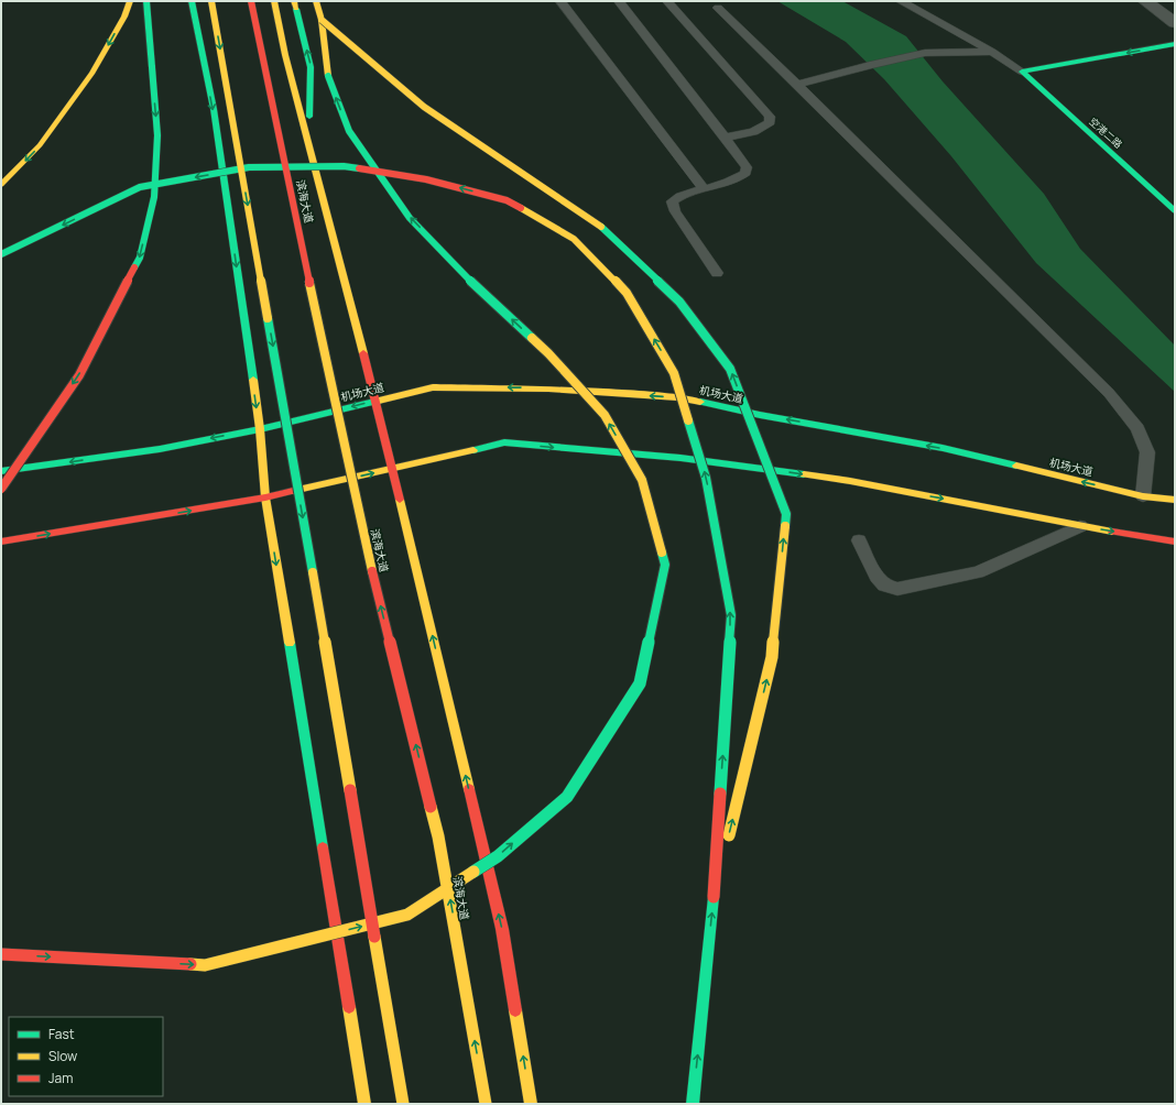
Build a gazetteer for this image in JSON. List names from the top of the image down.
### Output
{
  "streets": {
    "main road": ["空港二路", "滨海大道", "机场大道"]
  },
  "legend": ["Fast", "Slow", "Jam"]
}
